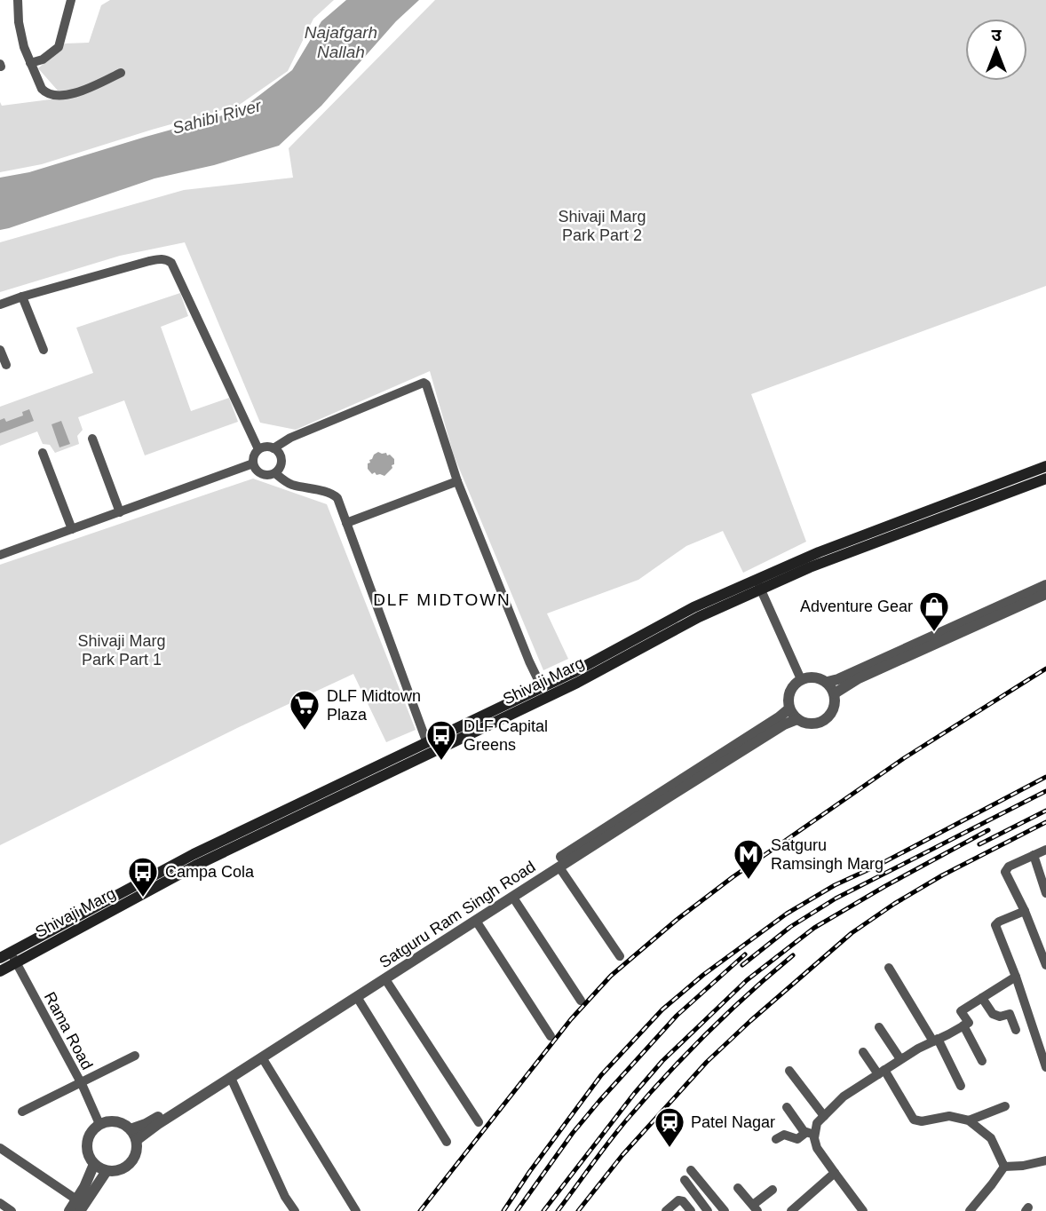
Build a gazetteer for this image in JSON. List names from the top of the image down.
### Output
{
  "streets": {
    "main road": ["Shivaji Marg"],
    "street": ["Satguru Ram Singh Road", "Rama Road"]
  },
  "crossings": [
    ["Shivaji Marg", "Rama Road"],
    ["Satguru Ram Singh Road", "Rama Road"]
  ],
  "districts": ["DLF MIDTOWN"],
  "water": ["Najafgarh Nallah", "Sahibi River"],
  "parks": ["Shivaji Marg Park Part 2", "Shivaji Marg Park Part 1"],
  "places": {
    "shop": ["Adventure Gear"],
    "supermarket": ["DLF Midtown Plaza"],
    "bus stop": ["DLF Capital Greens", "Campa Cola"],
    "metro station": ["Satguru Ramsingh Marg"],
    "station": ["Patel Nagar"]
  },
  "north": "top"
}
